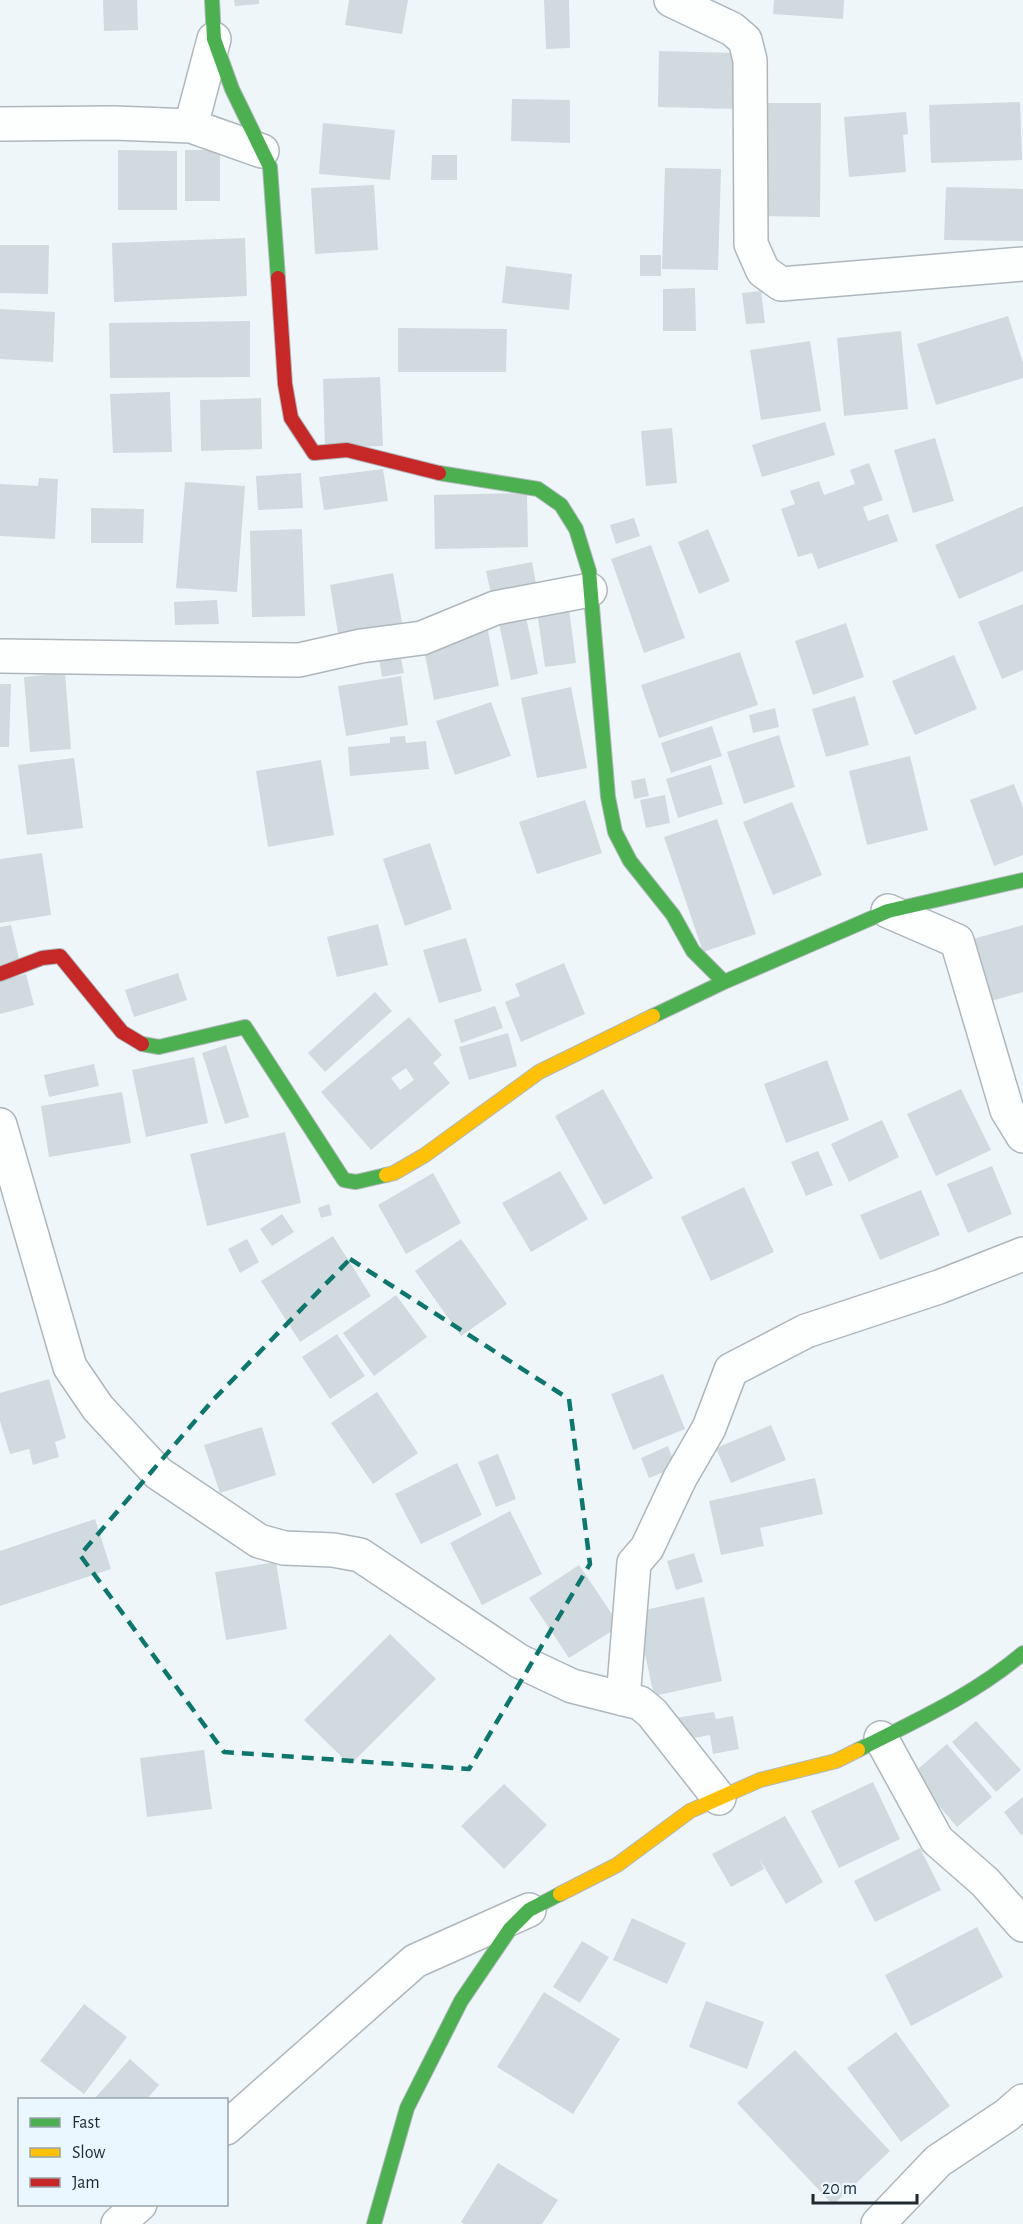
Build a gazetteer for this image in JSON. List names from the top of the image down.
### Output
{
  "legend": ["Fast", "Slow", "Jam"],
  "scale_bar": "20 m"
}
